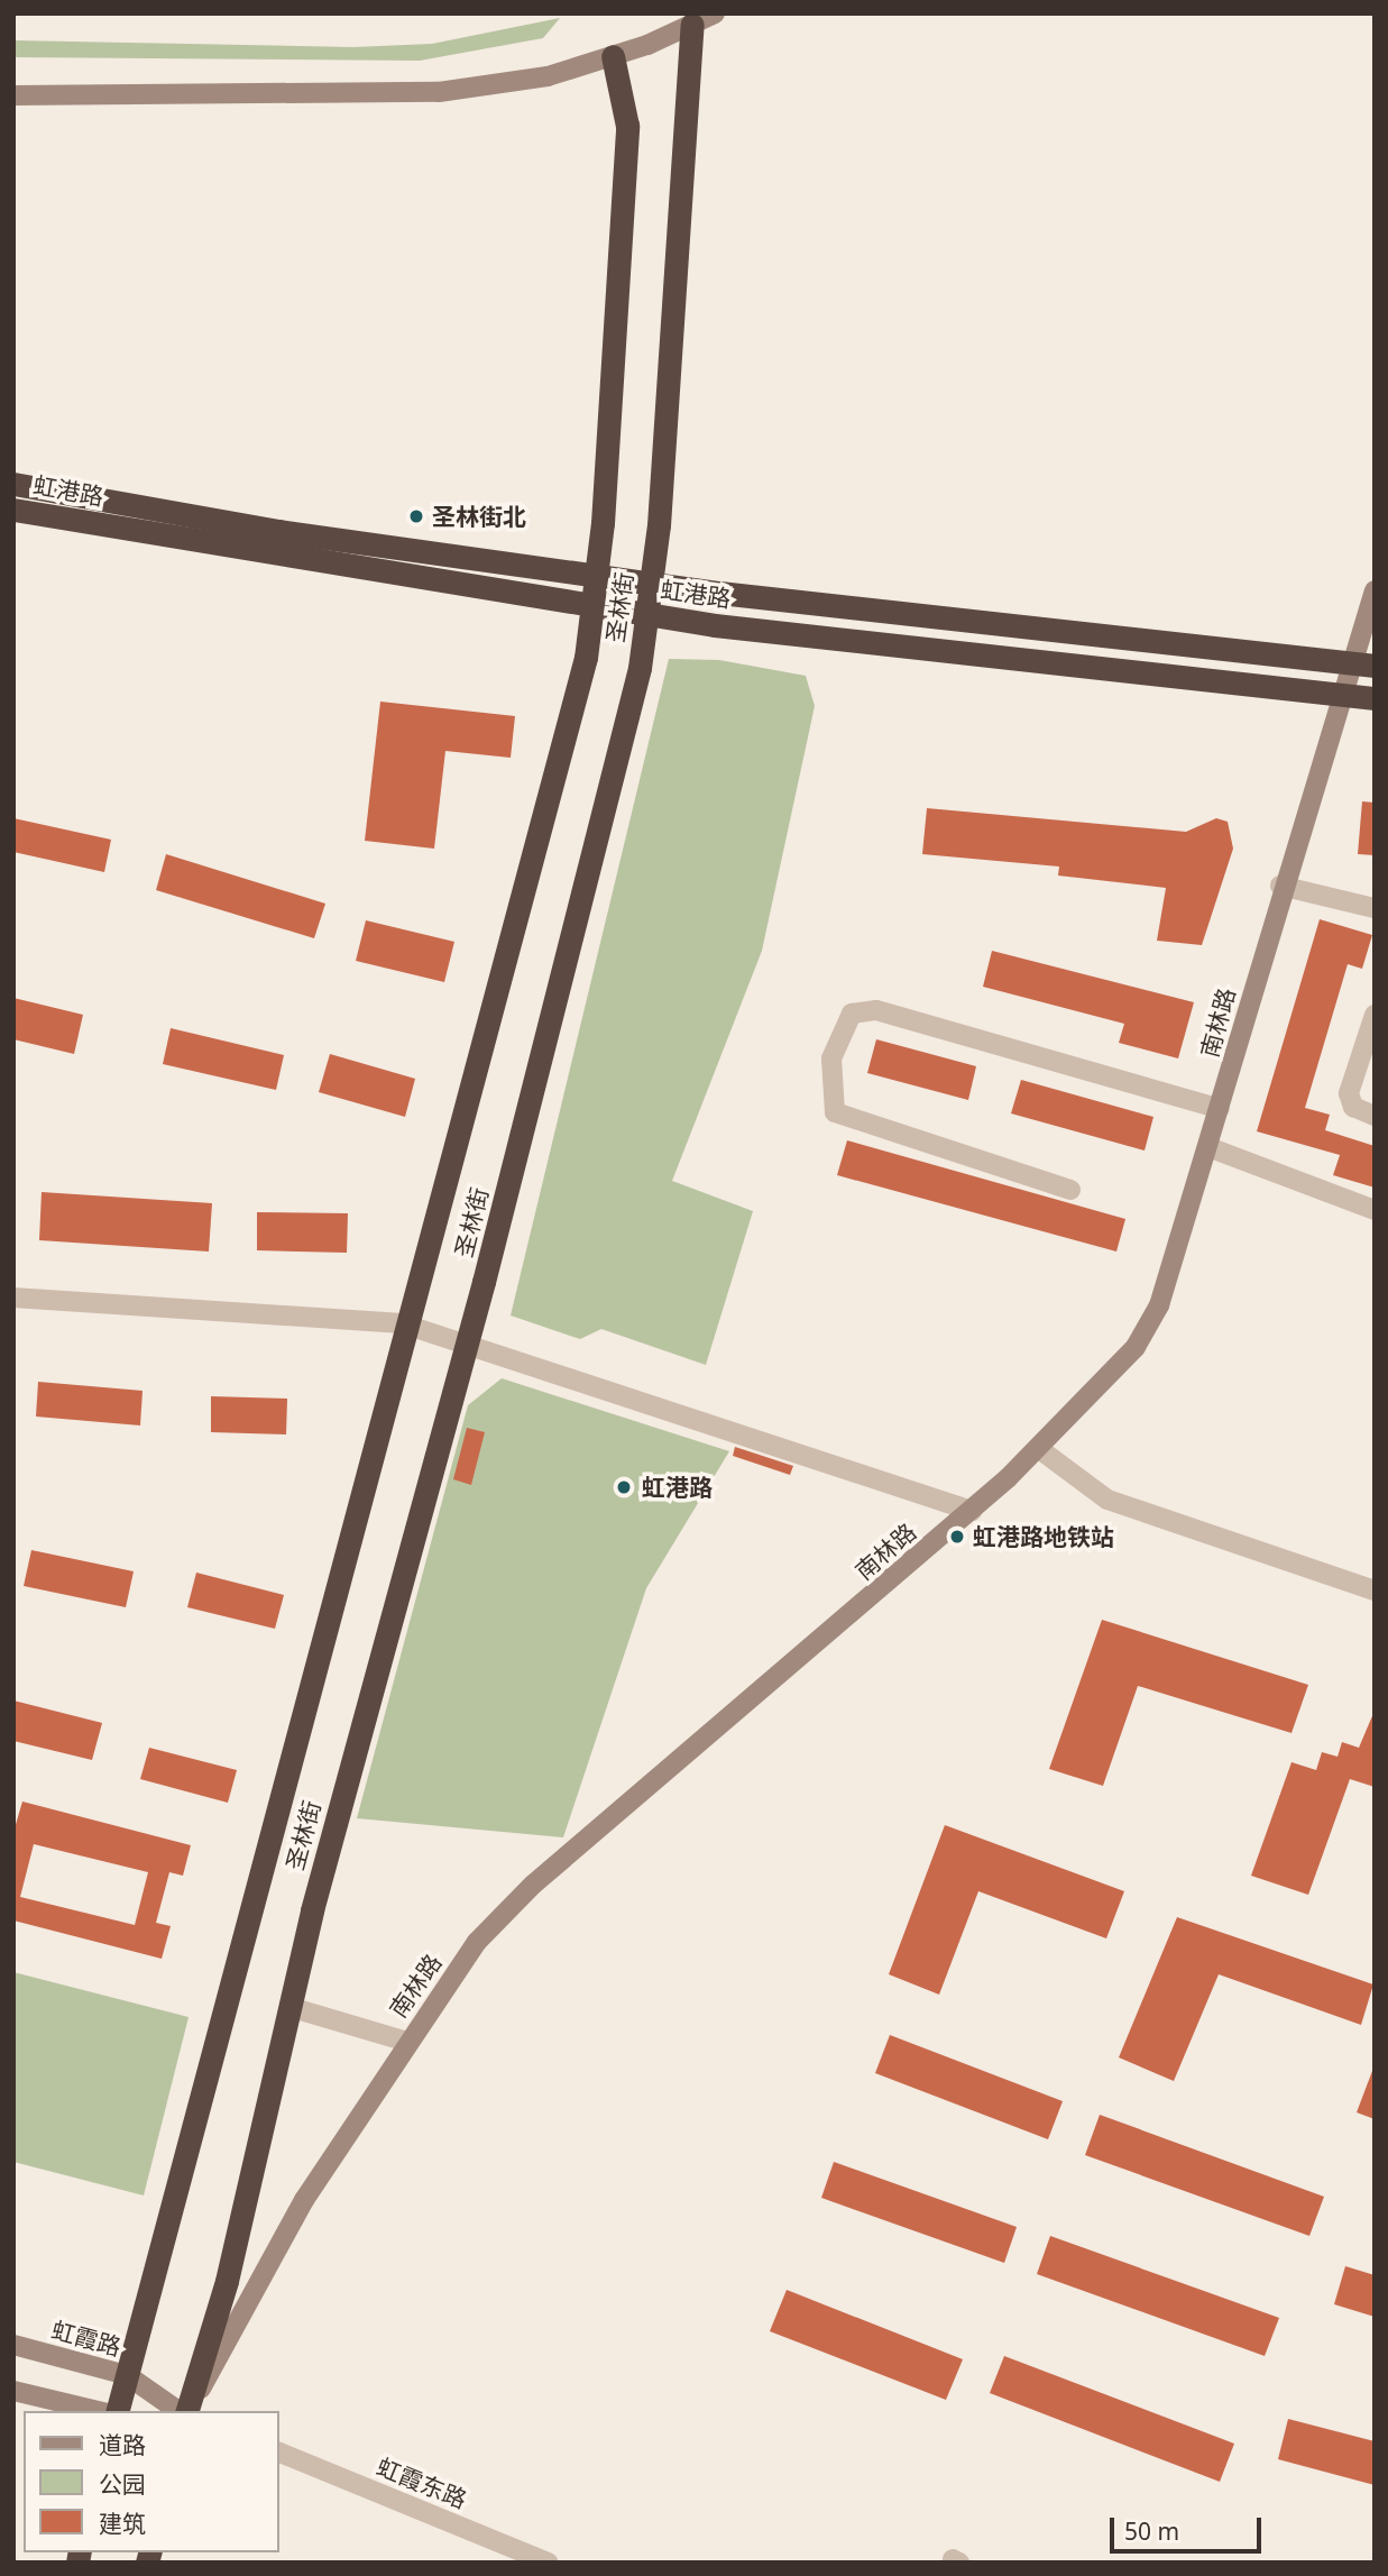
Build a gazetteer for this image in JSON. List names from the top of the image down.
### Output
{
  "streets": {
    "highway": ["虹港路", "圣林街"],
    "street": ["南林路", "虹霞路", "虹霞东路"]
  },
  "crossings": [
    ["虹港路", "圣林街"],
    ["虹港路", "南林路"],
    ["圣林街", "虹霞路"]
  ],
  "places": ["圣林街北", "虹港路", "虹港路地铁站"],
  "legend": ["道路", "公园", "建筑"],
  "scale_bar": "50 m"
}
